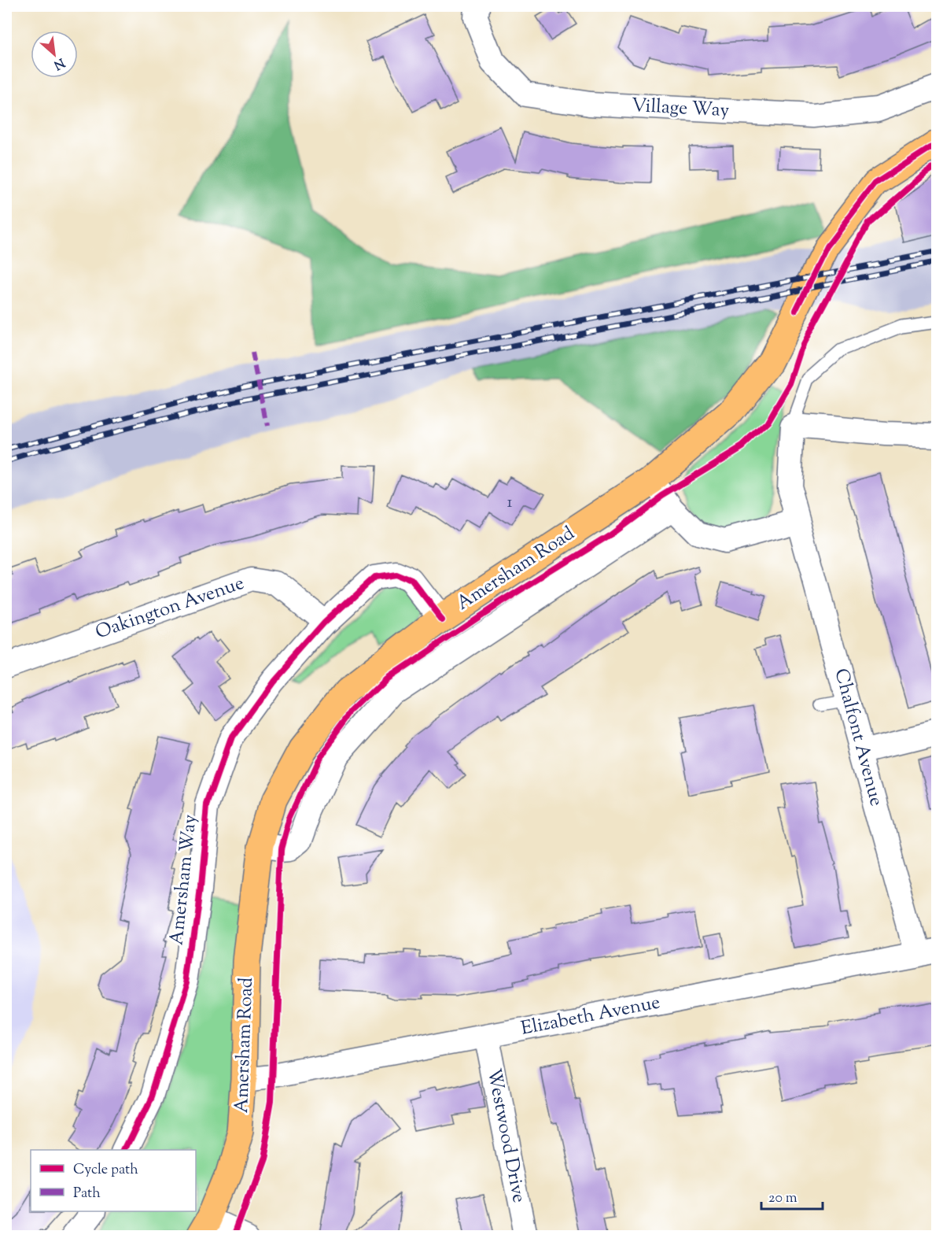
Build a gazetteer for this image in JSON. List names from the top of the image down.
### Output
{
  "streets": {
    "main road": ["Amersham Road"],
    "street": [
      "Village Way",
      "Oakington Avenue",
      "Chalfont Avenue",
      "Amersham Way",
      "Elizabeth Avenue",
      "Westwood Drive"
    ]
  },
  "crossings": [
    ["Amersham Road", "Amersham Way"],
    ["Amersham Road", "Elizabeth Avenue"],
    ["Oakington Avenue", "Amersham Way"],
    ["Chalfont Avenue", "Elizabeth Avenue"],
    ["Elizabeth Avenue", "Westwood Drive"]
  ],
  "house_numbers": ["1"],
  "legend": ["Cycle path", "Path"],
  "scale_bar": "20 m",
  "north": "bottom right"
}
